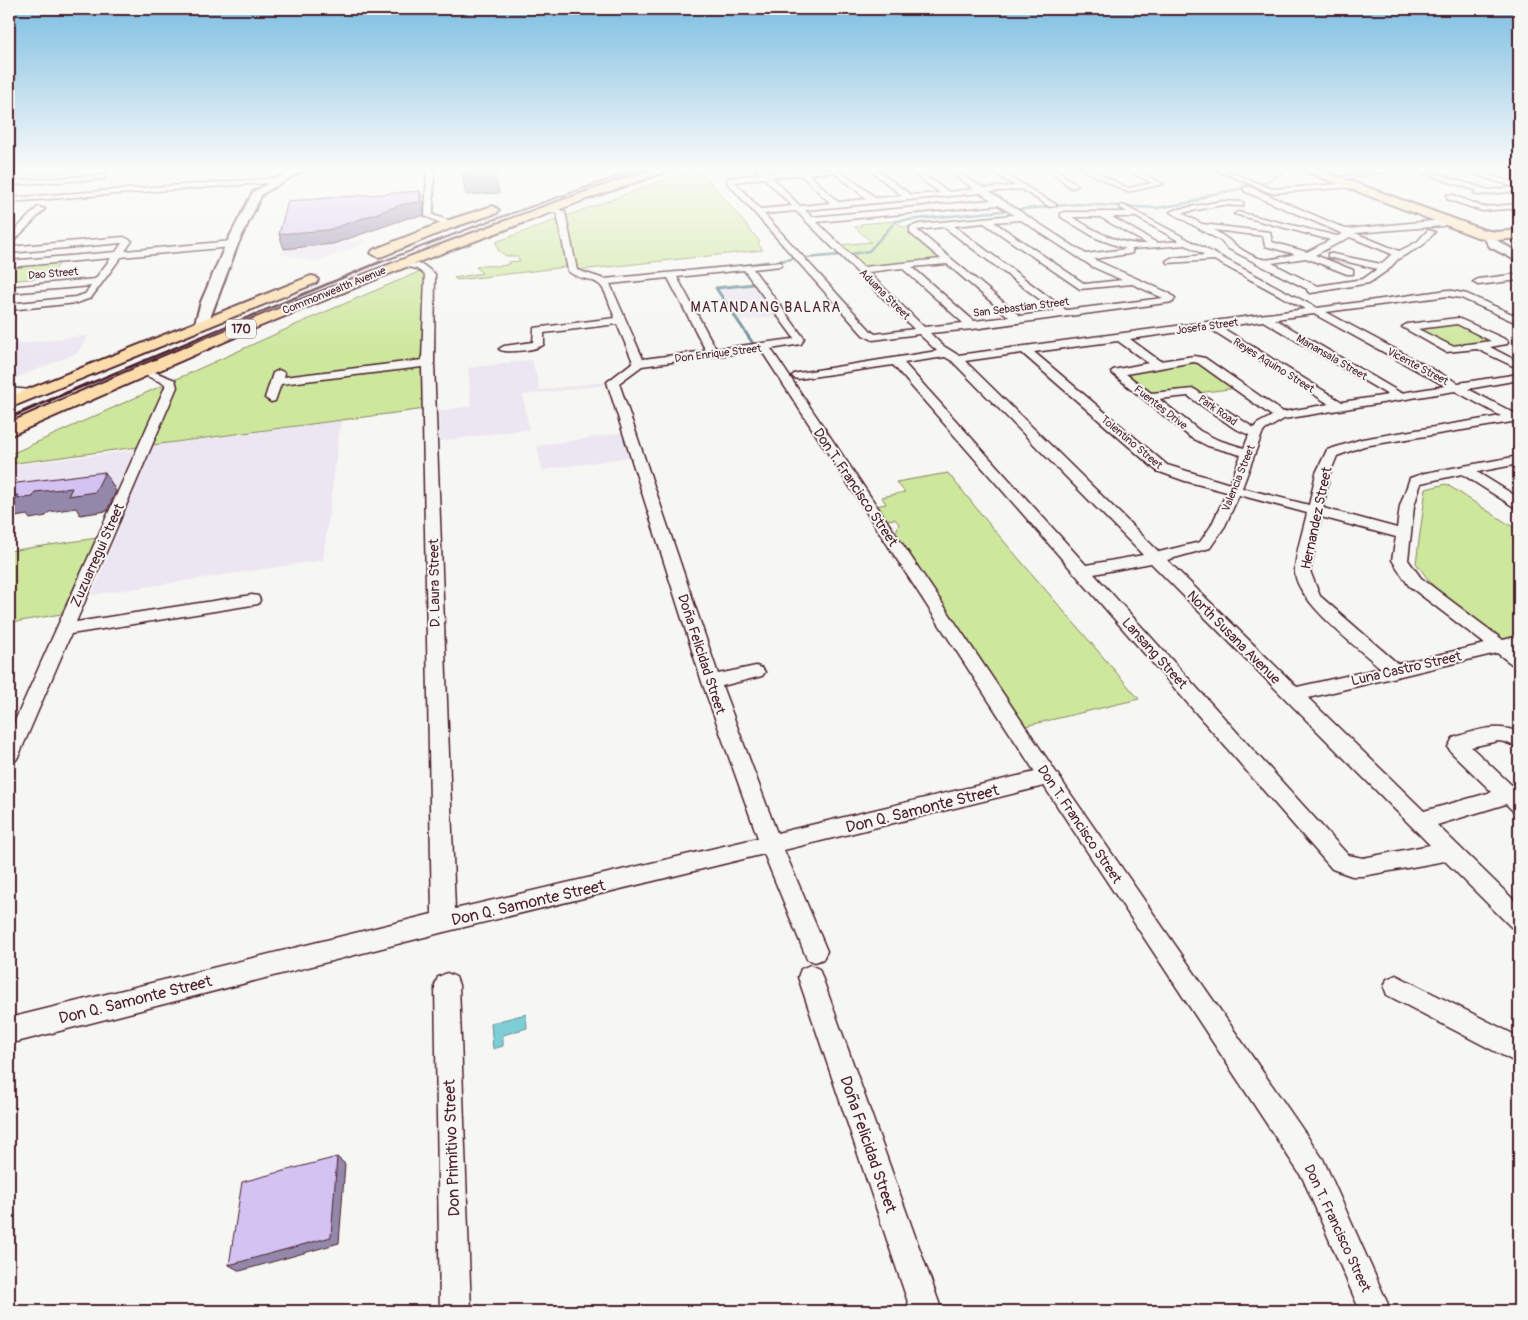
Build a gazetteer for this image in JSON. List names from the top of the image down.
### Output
{
  "streets": {
    "main road": ["Commonwealth Avenue", "170"],
    "street": [
      "Dao Street",
      "Aduana Street",
      "San Sebastian Street",
      "Josefa Street",
      "Don Enrique Street",
      "Manansala Street",
      "Reyes Aquino Street",
      "Vicente Street",
      "Fuentes Drive",
      "Park Road",
      "Tolentino Street",
      "Valencia Street",
      "Don T. Francisco Street",
      "Hernandez Street",
      "Zuzuarregui Street",
      "D. Laura Street",
      "North Susana Avenue",
      "Lansang Street",
      "Doña Felicidad Street",
      "Luna Castro Street",
      "Don Q. Samonte Street",
      "Don Primitivo Street"
    ]
  },
  "crossings": [
    ["Commonwealth Avenue", "Zuzuarregui Street"],
    ["Commonwealth Avenue", "D. Laura Street"],
    ["Aduana Street", "San Sebastian Street"],
    ["Aduana Street", "Josefa Street"],
    ["Aduana Street", "North Susana Avenue"],
    ["Josefa Street", "Manansala Street"],
    ["Josefa Street", "Reyes Aquino Street"],
    ["Josefa Street", "Vicente Street"],
    ["Josefa Street", "Tolentino Street"],
    ["Josefa Street", "North Susana Avenue"],
    ["Josefa Street", "Lansang Street"],
    ["Don Enrique Street", "Don T. Francisco Street"],
    ["Don Enrique Street", "Doña Felicidad Street"],
    ["Manansala Street", "Valencia Street"],
    ["Reyes Aquino Street", "Valencia Street"],
    ["Vicente Street", "Valencia Street"],
    ["Vicente Street", "Hernandez Street"],
    ["Fuentes Drive", "Park Road"],
    ["Fuentes Drive", "Valencia Street"],
    ["Park Road", "Valencia Street"],
    ["Tolentino Street", "Valencia Street"],
    ["Tolentino Street", "Hernandez Street"],
    ["Valencia Street", "North Susana Avenue"],
    ["Valencia Street", "Lansang Street"],
    ["Don T. Francisco Street", "Don Q. Samonte Street"],
    ["Hernandez Street", "Luna Castro Street"],
    ["D. Laura Street", "Don Q. Samonte Street"],
    ["North Susana Avenue", "Lansang Street"],
    ["North Susana Avenue", "Luna Castro Street"],
    ["Doña Felicidad Street", "Don Q. Samonte Street"]
  ],
  "districts": ["MATANDANG BALARA"]
}
